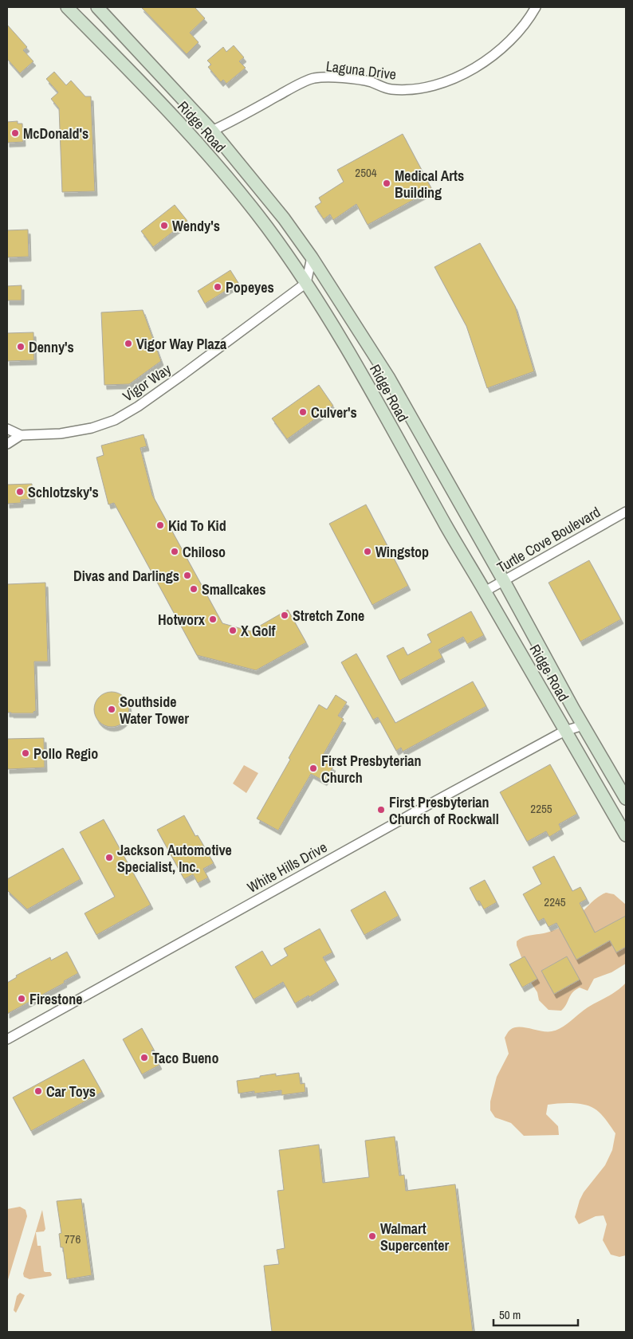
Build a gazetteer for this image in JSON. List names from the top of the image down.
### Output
{
  "streets": {
    "main road": ["Ridge Road"],
    "street": [
      "Laguna Drive",
      "Vigor Way",
      "Turtle Cove Boulevard",
      "White Hills Drive"
    ]
  },
  "crossings": [
    ["Laguna Drive", "Ridge Road"],
    ["Ridge Road", "Vigor Way"],
    ["Ridge Road", "Turtle Cove Boulevard"],
    ["Ridge Road", "White Hills Drive"]
  ],
  "places": [
    "McDonald's",
    "Medical Arts Building",
    "Wendy's",
    "Popeyes",
    "Vigor Way Plaza",
    "Denny's",
    "Culver's",
    "Schlotzsky's",
    "Kid To Kid",
    "Chiloso",
    "Wingstop",
    "Divas and Darlings",
    "Smallcakes",
    "Stretch Zone",
    "Hotworx",
    "X Golf",
    "Southside Water Tower",
    "Pollo Regio",
    "First Presbyterian Church",
    "First Presbyterian Church of Rockwall",
    "Jackson Automotive Specialist, Inc.",
    "Firestone",
    "Taco Bueno",
    "Car Toys",
    "Walmart Supercenter"
  ],
  "house_numbers": [
    "2504",
    "2255",
    "2245",
    "776"
  ],
  "scale_bar": "50 m"
}
